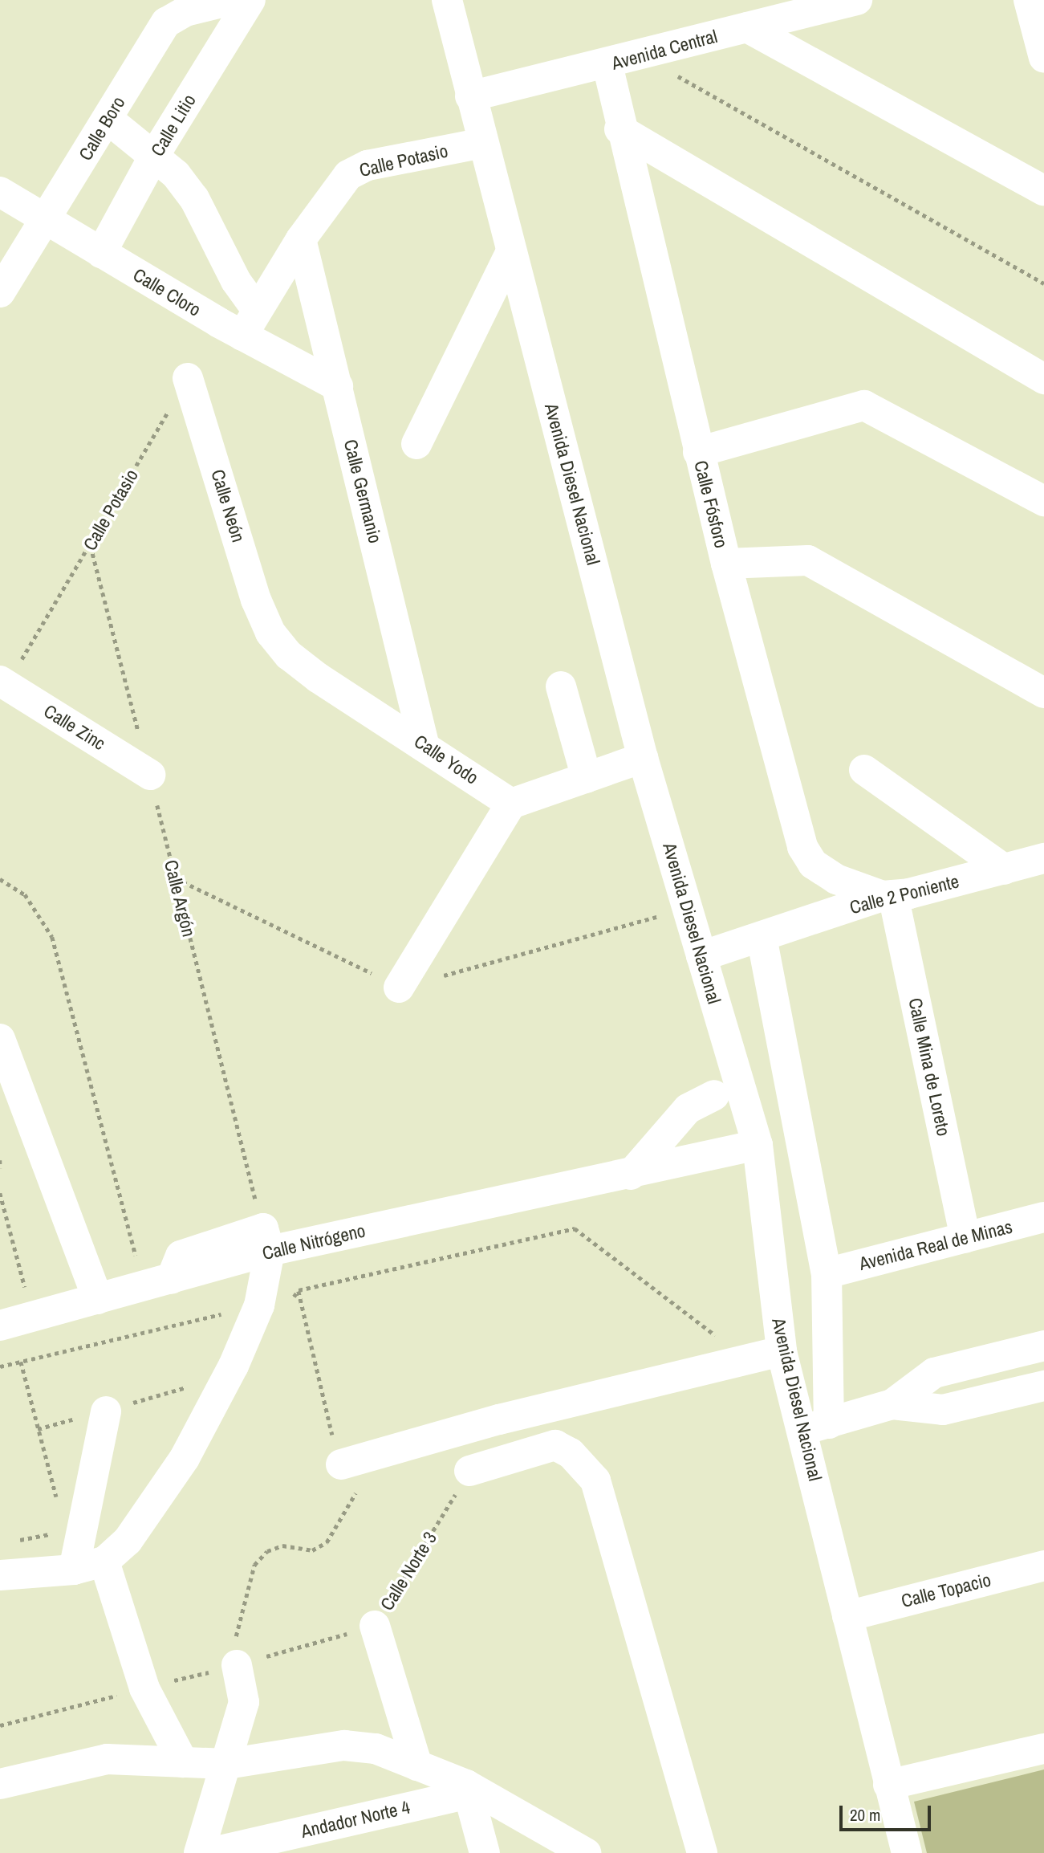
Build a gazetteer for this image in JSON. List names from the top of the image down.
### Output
{
  "streets": {
    "street": [
      "Avenida Central",
      "Calle Litio",
      "Calle Boro",
      "Calle Potasio",
      "Calle Cloro",
      "Avenida Diesel Nacional",
      "Calle Germanio",
      "Calle Fósforo",
      "Calle Neón",
      "Calle Zinc",
      "Calle Yodo",
      "Calle 2 Poniente",
      "Calle Mina de Loreto",
      "Calle Nitrógeno",
      "Avenida Real de Minas",
      "Calle Norte 3",
      "Calle Topacio",
      "Andador Norte 4"
    ],
    "path": ["Calle Argón"]
  },
  "crossings": [
    ["Avenida Central", "Avenida Diesel Nacional"],
    ["Avenida Central", "Calle Fósforo"],
    ["Calle Litio", "Calle Cloro"],
    ["Calle Boro", "Calle Cloro"],
    ["Calle Potasio", "Calle Cloro"],
    ["Calle Potasio", "Avenida Diesel Nacional"],
    ["Calle Potasio", "Calle Germanio"],
    ["Calle Potasio", "Calle Neón"],
    ["Calle Potasio", "Calle Zinc"],
    ["Calle Potasio", "Calle Argón"],
    ["Calle Cloro", "Calle Germanio"],
    ["Avenida Diesel Nacional", "Calle 2 Poniente"],
    ["Avenida Diesel Nacional", "Calle Nitrógeno"],
    ["Avenida Diesel Nacional", "Calle Topacio"],
    ["Calle Germanio", "Calle Yodo"],
    ["Calle Fósforo", "Calle 2 Poniente"],
    ["Calle Fósforo", "Calle Mina de Loreto"],
    ["Calle Neón", "Calle Yodo"],
    ["Calle Zinc", "Calle Argón"],
    ["Calle 2 Poniente", "Calle Mina de Loreto"],
    ["Calle Argón", "Calle Nitrógeno"],
    ["Calle Mina de Loreto", "Avenida Real de Minas"]
  ],
  "scale_bar": "20 m"
}
